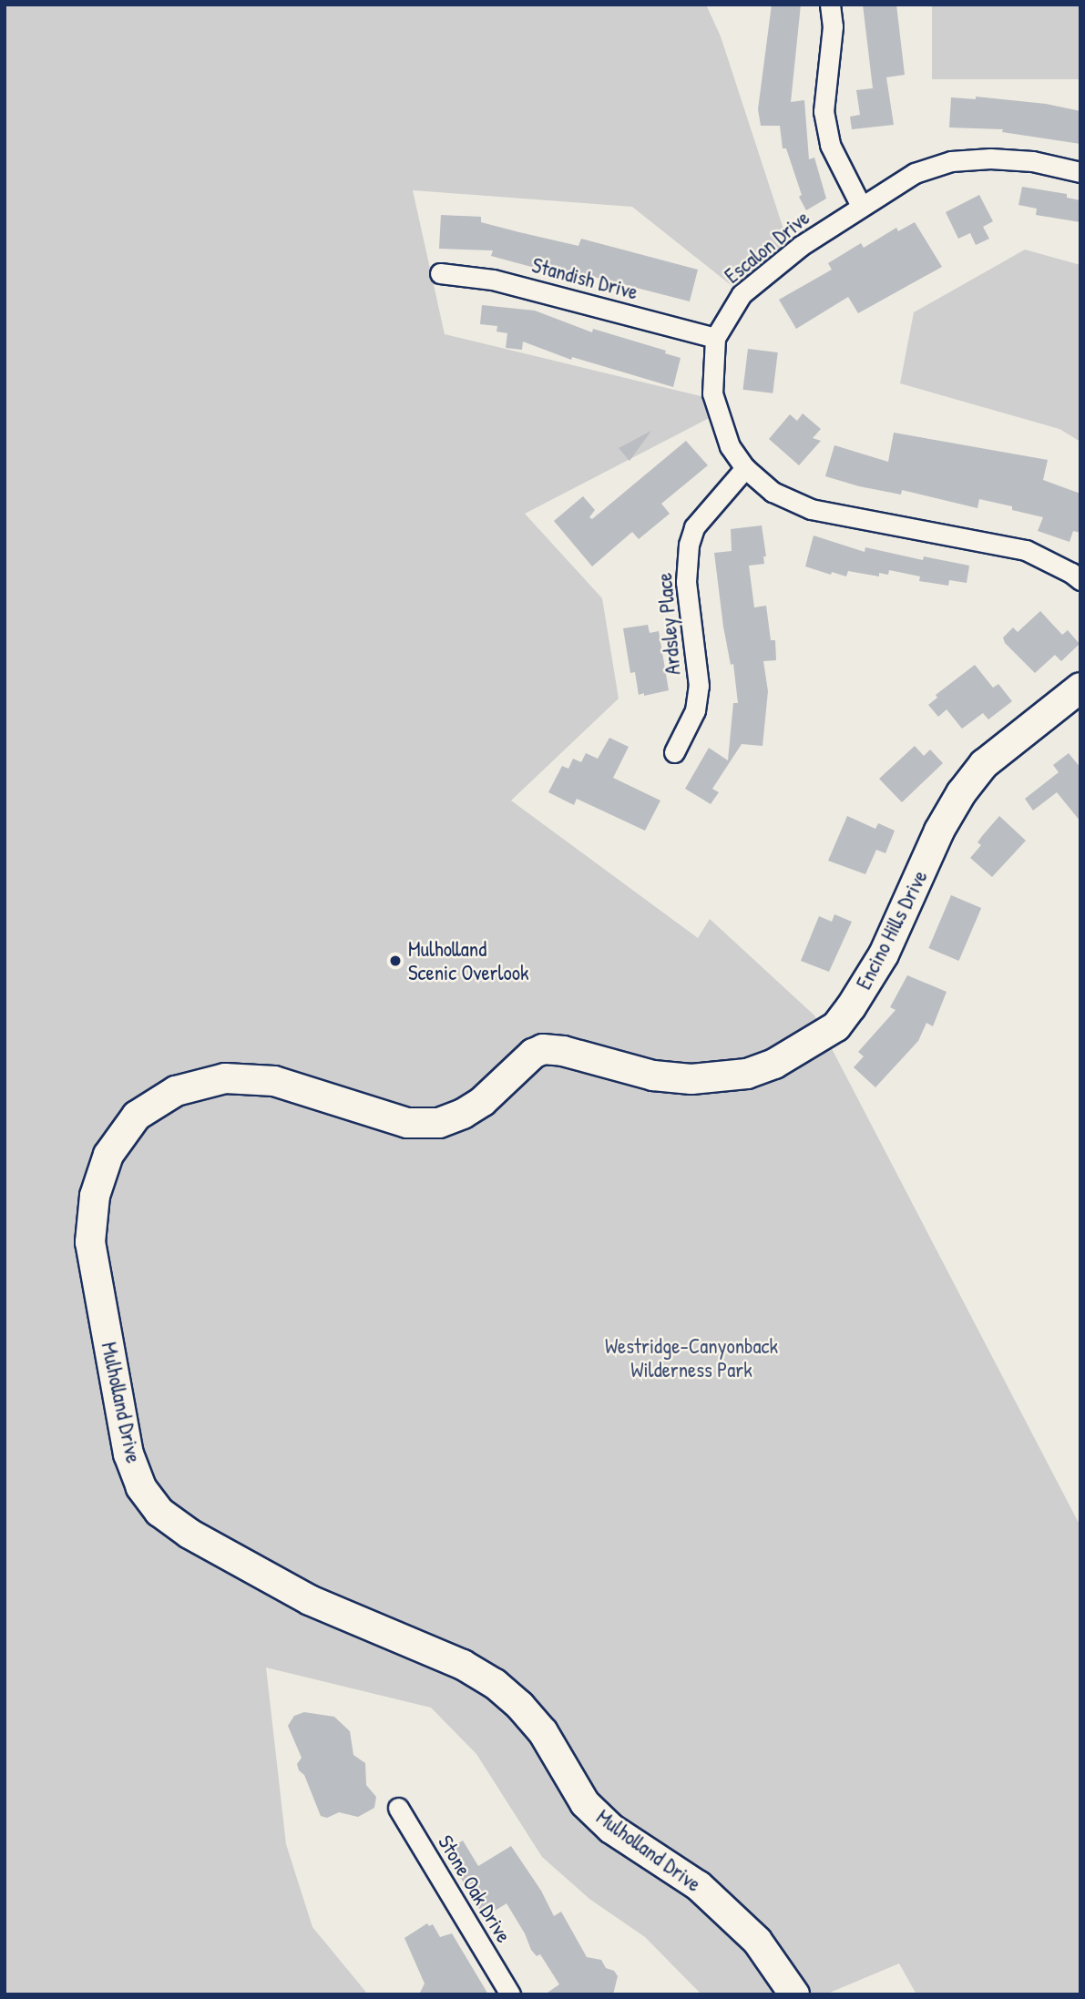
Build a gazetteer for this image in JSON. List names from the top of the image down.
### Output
{
  "streets": {
    "main road": ["Encino Hills Drive", "Mulholland Drive"],
    "street": [
      "Escalon Drive",
      "Standish Drive",
      "Ardsley Place",
      "Stone Oak Drive"
    ]
  },
  "crossings": [
    ["Escalon Drive", "Standish Drive"],
    ["Escalon Drive", "Ardsley Place"],
    ["Encino Hills Drive", "Mulholland Drive"]
  ],
  "parks": ["Westridge-Canyonback Wilderness Park"],
  "places": ["Mulholland Scenic Overlook"]
}
